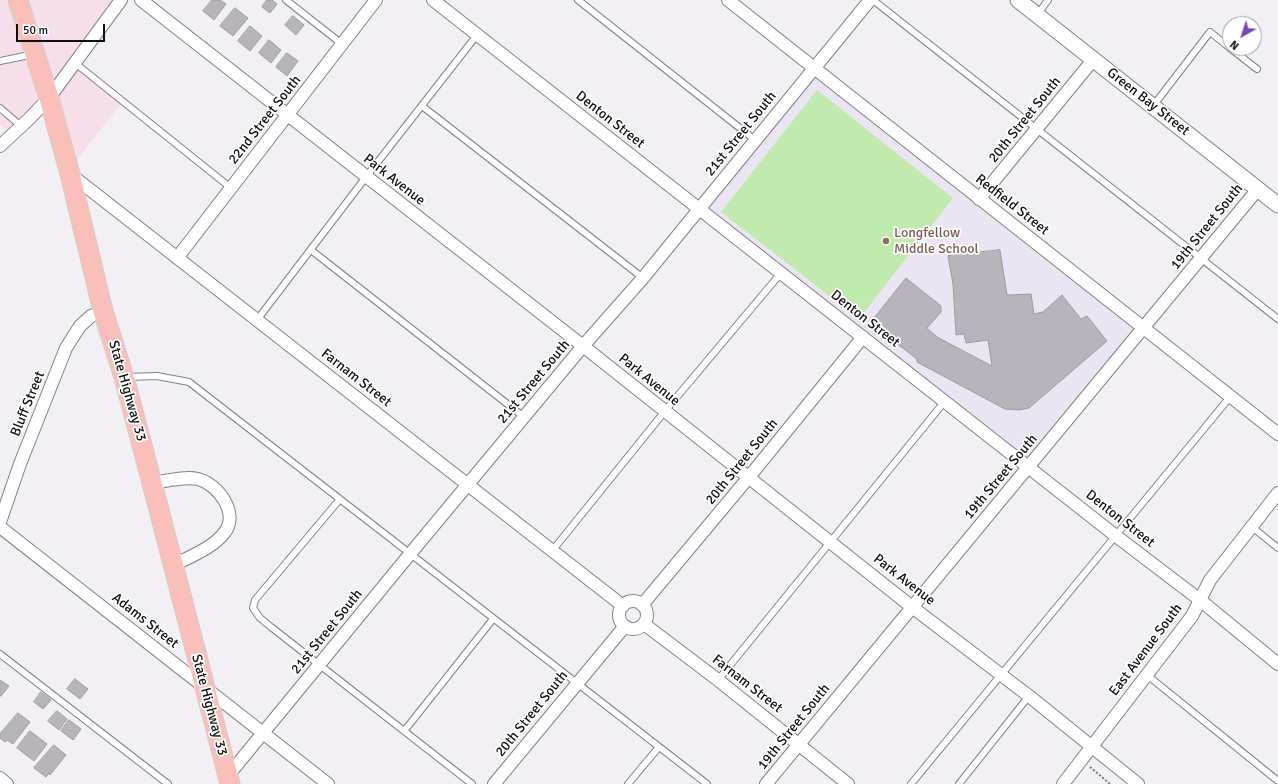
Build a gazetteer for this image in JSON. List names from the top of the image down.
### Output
{
  "streets": {
    "main road": ["State Highway 33"],
    "street": [
      "Green Bay Street",
      "22nd Street South",
      "Denton Street",
      "20th Street South",
      "21st Street South",
      "Park Avenue",
      "Redfield Street",
      "19th Street South",
      "Farnam Street",
      "Bluff Street",
      "Adams Street",
      "East Avenue South"
    ]
  },
  "crossings": [
    ["Green Bay Street", "20th Street South"],
    ["Green Bay Street", "19th Street South"],
    ["22nd Street South", "Park Avenue"],
    ["22nd Street South", "Farnam Street"],
    ["Denton Street", "20th Street South"],
    ["Denton Street", "21st Street South"],
    ["Denton Street", "19th Street South"],
    ["Denton Street", "East Avenue South"],
    ["20th Street South", "Park Avenue"],
    ["20th Street South", "Redfield Street"],
    ["20th Street South", "Farnam Street"],
    ["21st Street South", "Park Avenue"],
    ["21st Street South", "Redfield Street"],
    ["21st Street South", "Farnam Street"],
    ["21st Street South", "State Highway 33"],
    ["21st Street South", "Adams Street"],
    ["Park Avenue", "19th Street South"],
    ["Park Avenue", "East Avenue South"],
    ["Redfield Street", "19th Street South"],
    ["19th Street South", "Farnam Street"],
    ["Farnam Street", "State Highway 33"],
    ["State Highway 33", "Bluff Street"],
    ["State Highway 33", "Adams Street"]
  ],
  "places": ["Longfellow Middle School"],
  "scale_bar": "50 m",
  "north": "bottom left"
}
